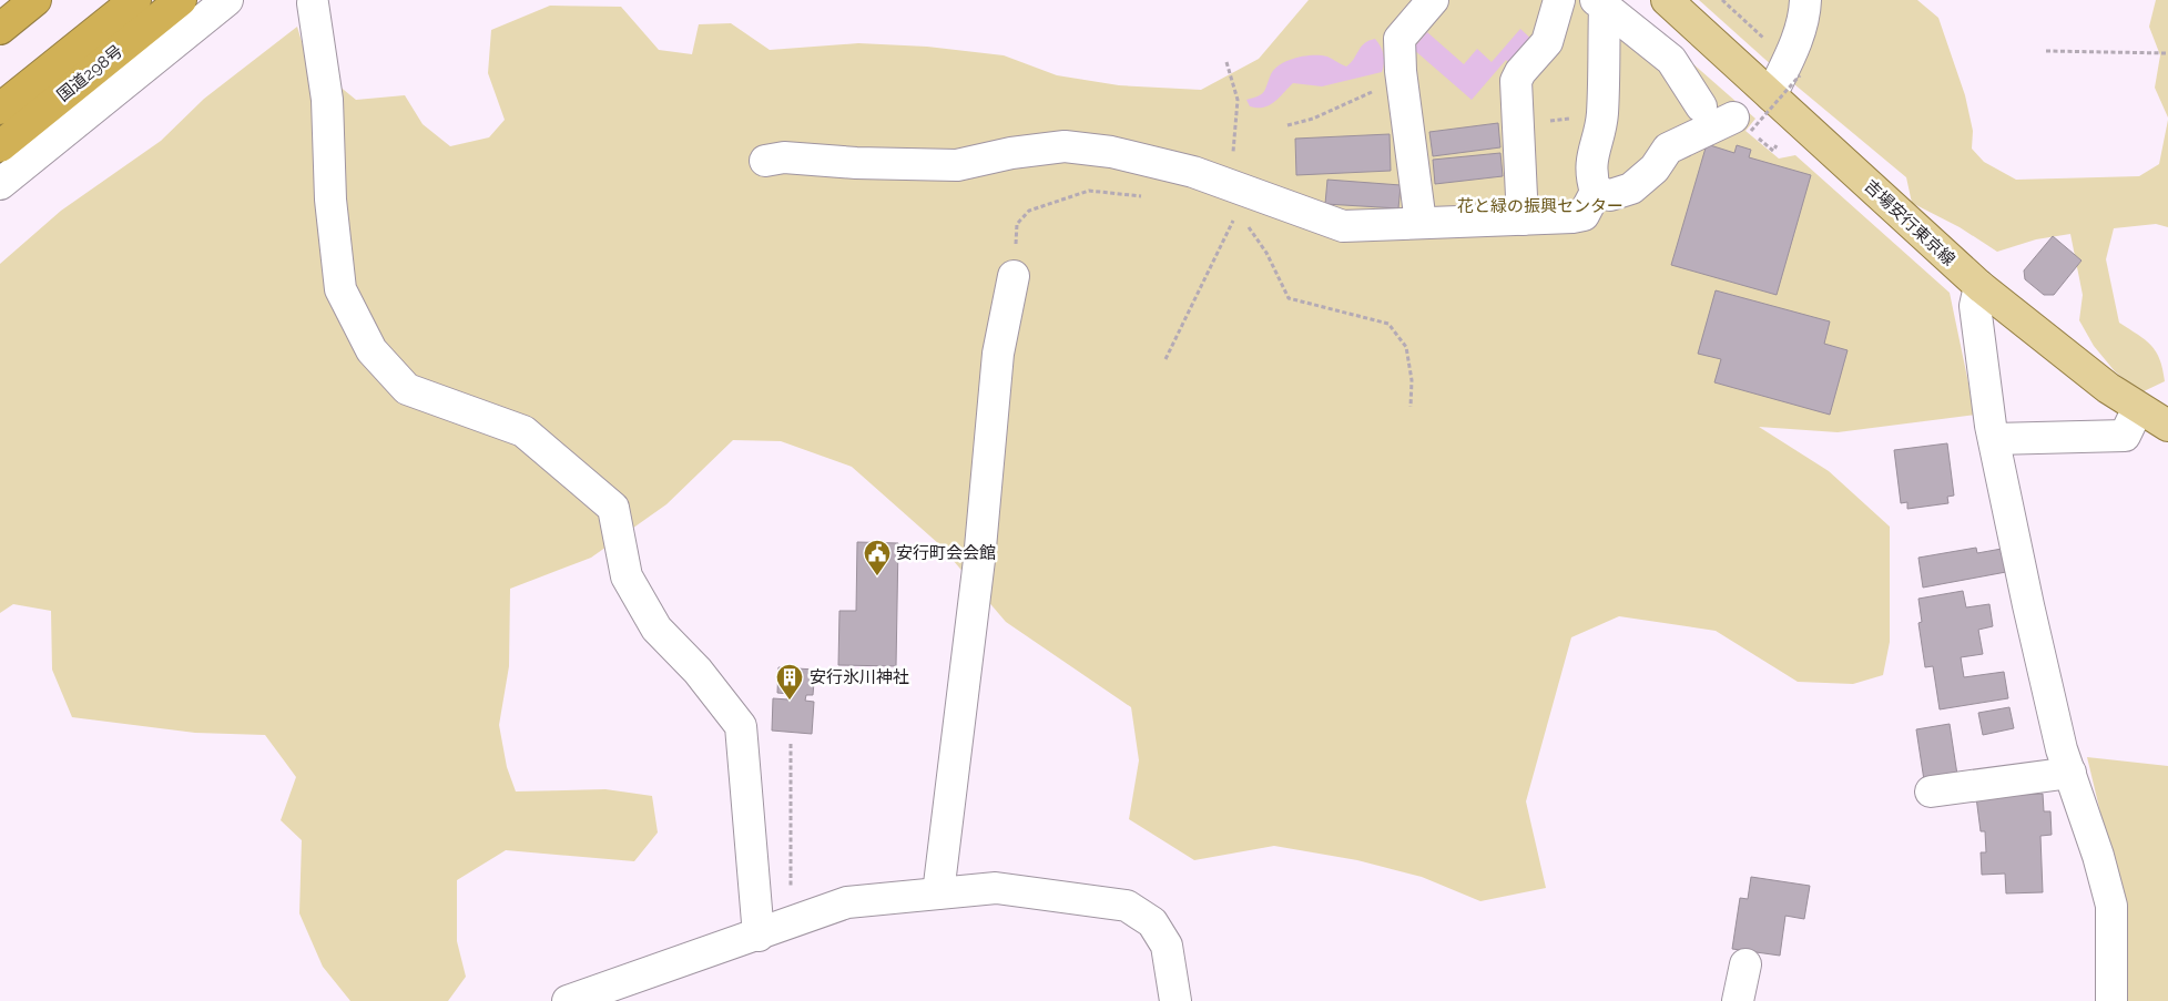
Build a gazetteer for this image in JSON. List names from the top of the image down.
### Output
{
  "streets": {
    "highway": ["国道298号"],
    "main road": ["吉場安行東京線"]
  },
  "parks": ["花と緑の振興センター"],
  "places": {
    "public building": ["安行町会会館"],
    "building": ["安行氷川神社"]
  }
}
